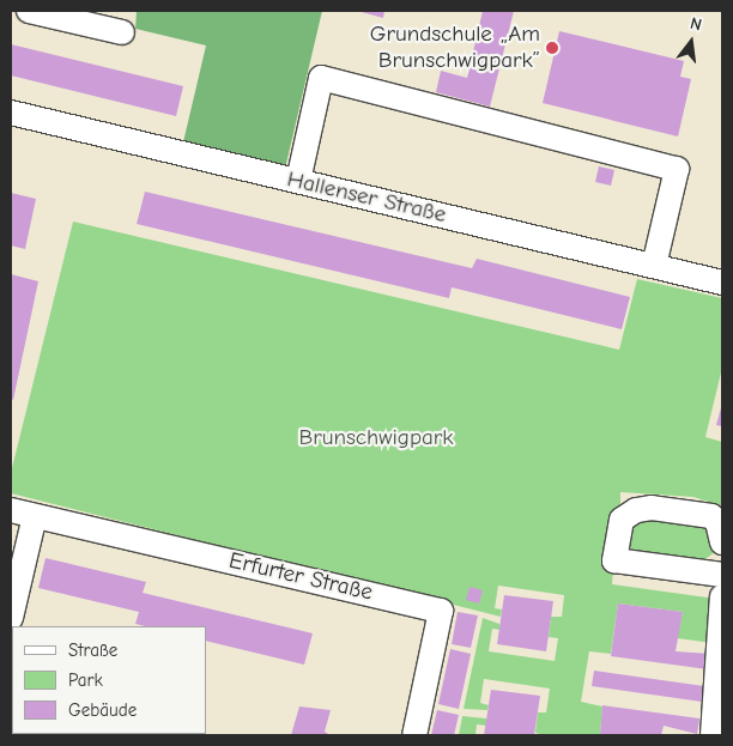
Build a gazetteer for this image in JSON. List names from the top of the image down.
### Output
{
  "streets": {
    "street": ["Hallenser Straße", "Erfurter Straße"]
  },
  "parks": ["Brunschwigpark"],
  "places": ["Grundschule „Am Brunschwigpark”"],
  "legend": ["Straße", "Park", "Gebäude"],
  "north": "top"
}
